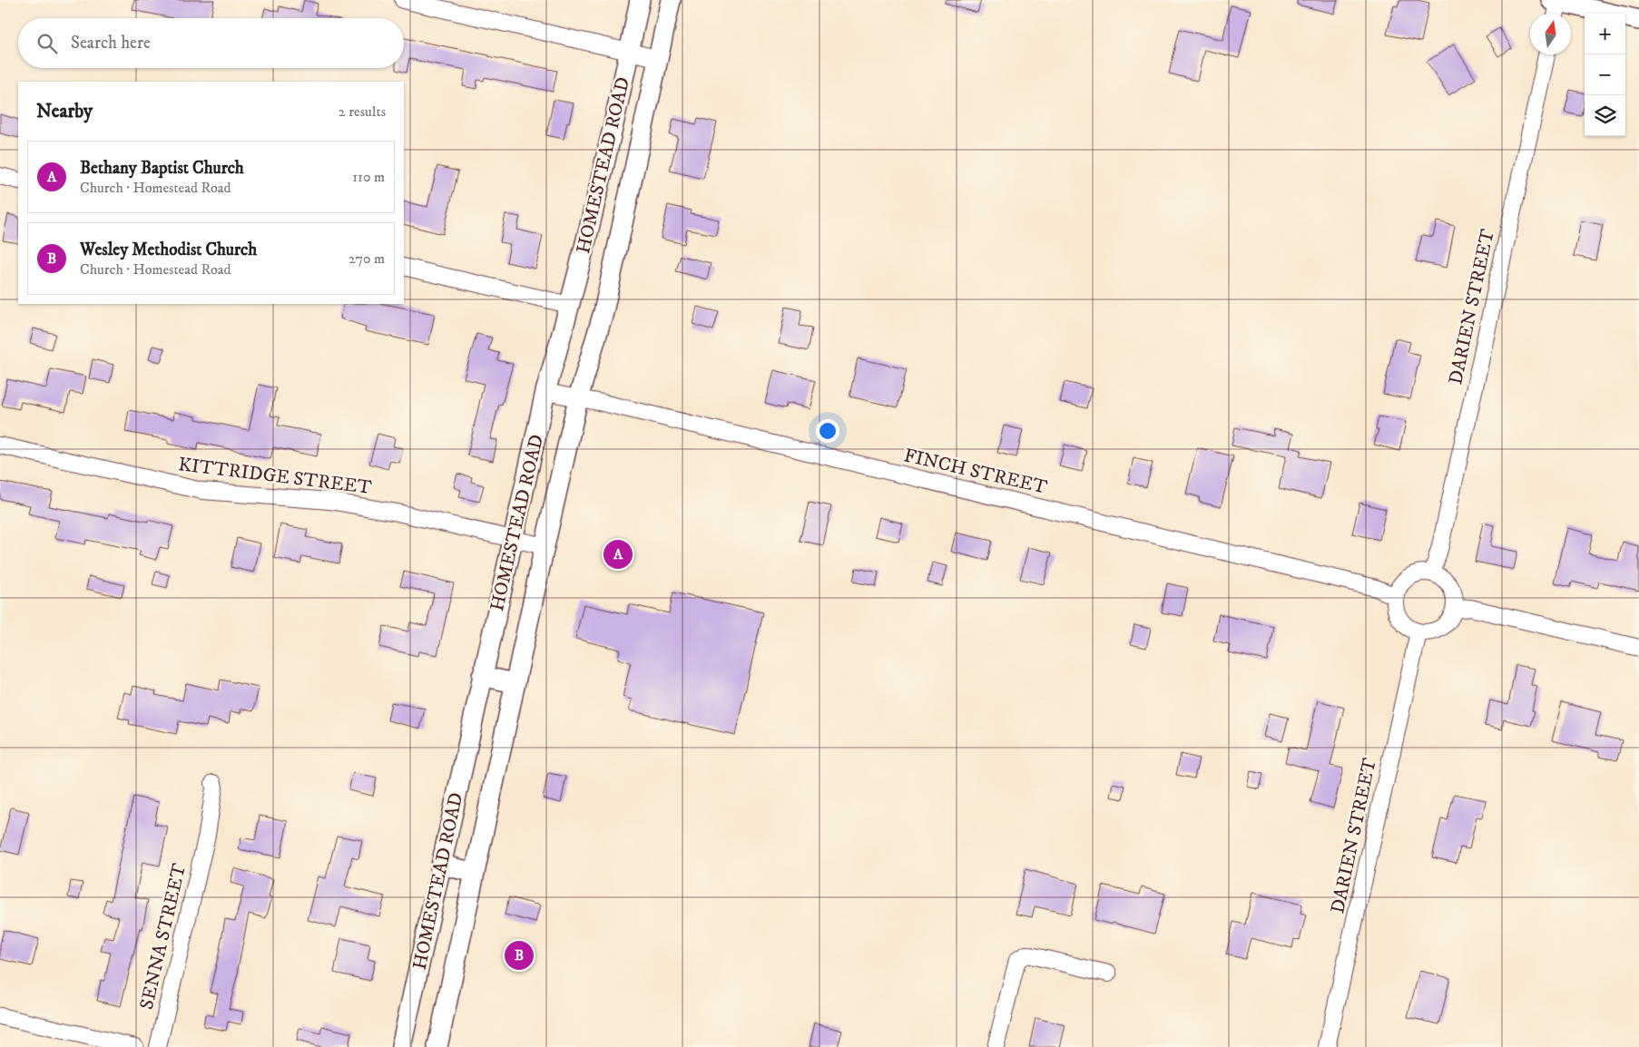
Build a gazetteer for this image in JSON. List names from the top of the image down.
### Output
{
  "streets": {
    "main road": ["HOMESTEAD ROAD"],
    "street": [
      "DARIEN STREET",
      "FINCH STREET",
      "KITTRIDGE STREET",
      "SENNA STREET"
    ]
  },
  "crossings": [
    ["HOMESTEAD ROAD", "FINCH STREET"],
    ["HOMESTEAD ROAD", "KITTRIDGE STREET"],
    ["DARIEN STREET", "FINCH STREET"]
  ],
  "north": "top",
  "page": {
    "map_buttons": ["+", "−"],
    "search": "Search here",
    "heading": ["Nearby", "2 results"],
    "list": [
      {
        "mark": "A",
        "name": "Bethany Baptist Church",
        "note": "Church · Homestead Road",
        "value": "110 m"
      },
      {
        "mark": "B",
        "name": "Wesley Methodist Church",
        "note": "Church · Homestead Road",
        "value": "270 m"
      }
    ],
    "pins": ["A", "B"]
  }
}
